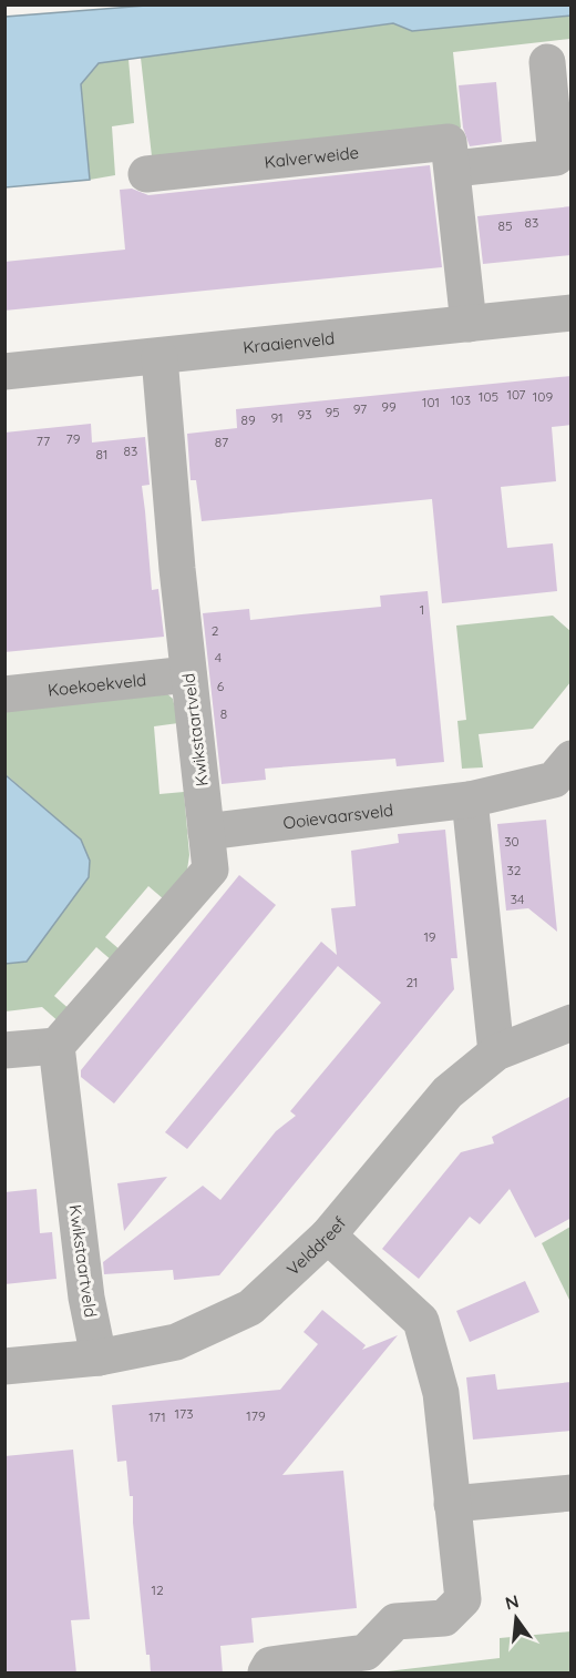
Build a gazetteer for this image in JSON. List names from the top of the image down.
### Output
{
  "streets": {
    "street": [
      "Kalverweide",
      "Kraaienveld",
      "Koekoekveld",
      "Kwikstaartveld",
      "Ooievaarsveld",
      "Velddreef"
    ]
  },
  "crossings": [
    ["Kalverweide", "Kraaienveld"],
    ["Kraaienveld", "Kwikstaartveld"],
    ["Koekoekveld", "Kwikstaartveld"],
    ["Kwikstaartveld", "Ooievaarsveld"],
    ["Kwikstaartveld", "Velddreef"]
  ],
  "house_numbers": [
    "83",
    "85",
    "107",
    "105",
    "109",
    "103",
    "101",
    "99",
    "97",
    "95",
    "93",
    "91",
    "89",
    "79",
    "77",
    "87",
    "83",
    "81",
    "1",
    "2",
    "4",
    "6",
    "8",
    "30",
    "32",
    "34",
    "19",
    "21",
    "173",
    "179",
    "171",
    "12"
  ],
  "north": "top"
}
